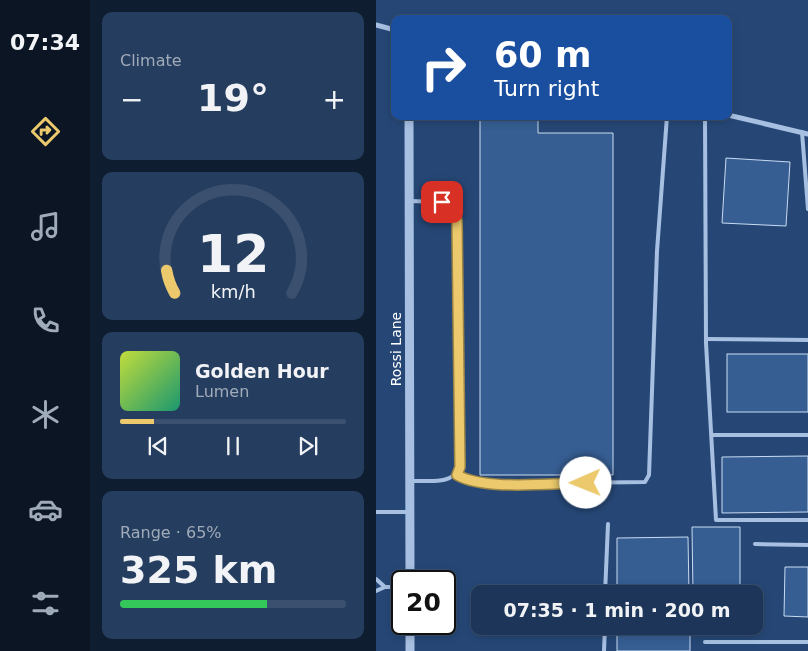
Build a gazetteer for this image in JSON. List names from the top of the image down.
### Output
{
  "streets": {
    "street": ["Rossi Lane"]
  },
  "page": {
    "tabs": "07:34",
    "tile": [
      "Climate",
      ["Range · 65%", "325 km"]
    ],
    "turn": ["60 m", "Turn right"],
    "heat": ["−", "19°", "+"],
    "song": ["Golden Hour", "Lumen"],
    "limit": "20",
    "trip": "07:35 · 1 min · 200 m",
    "gauge": ["12", "km/h"]
  }
}
